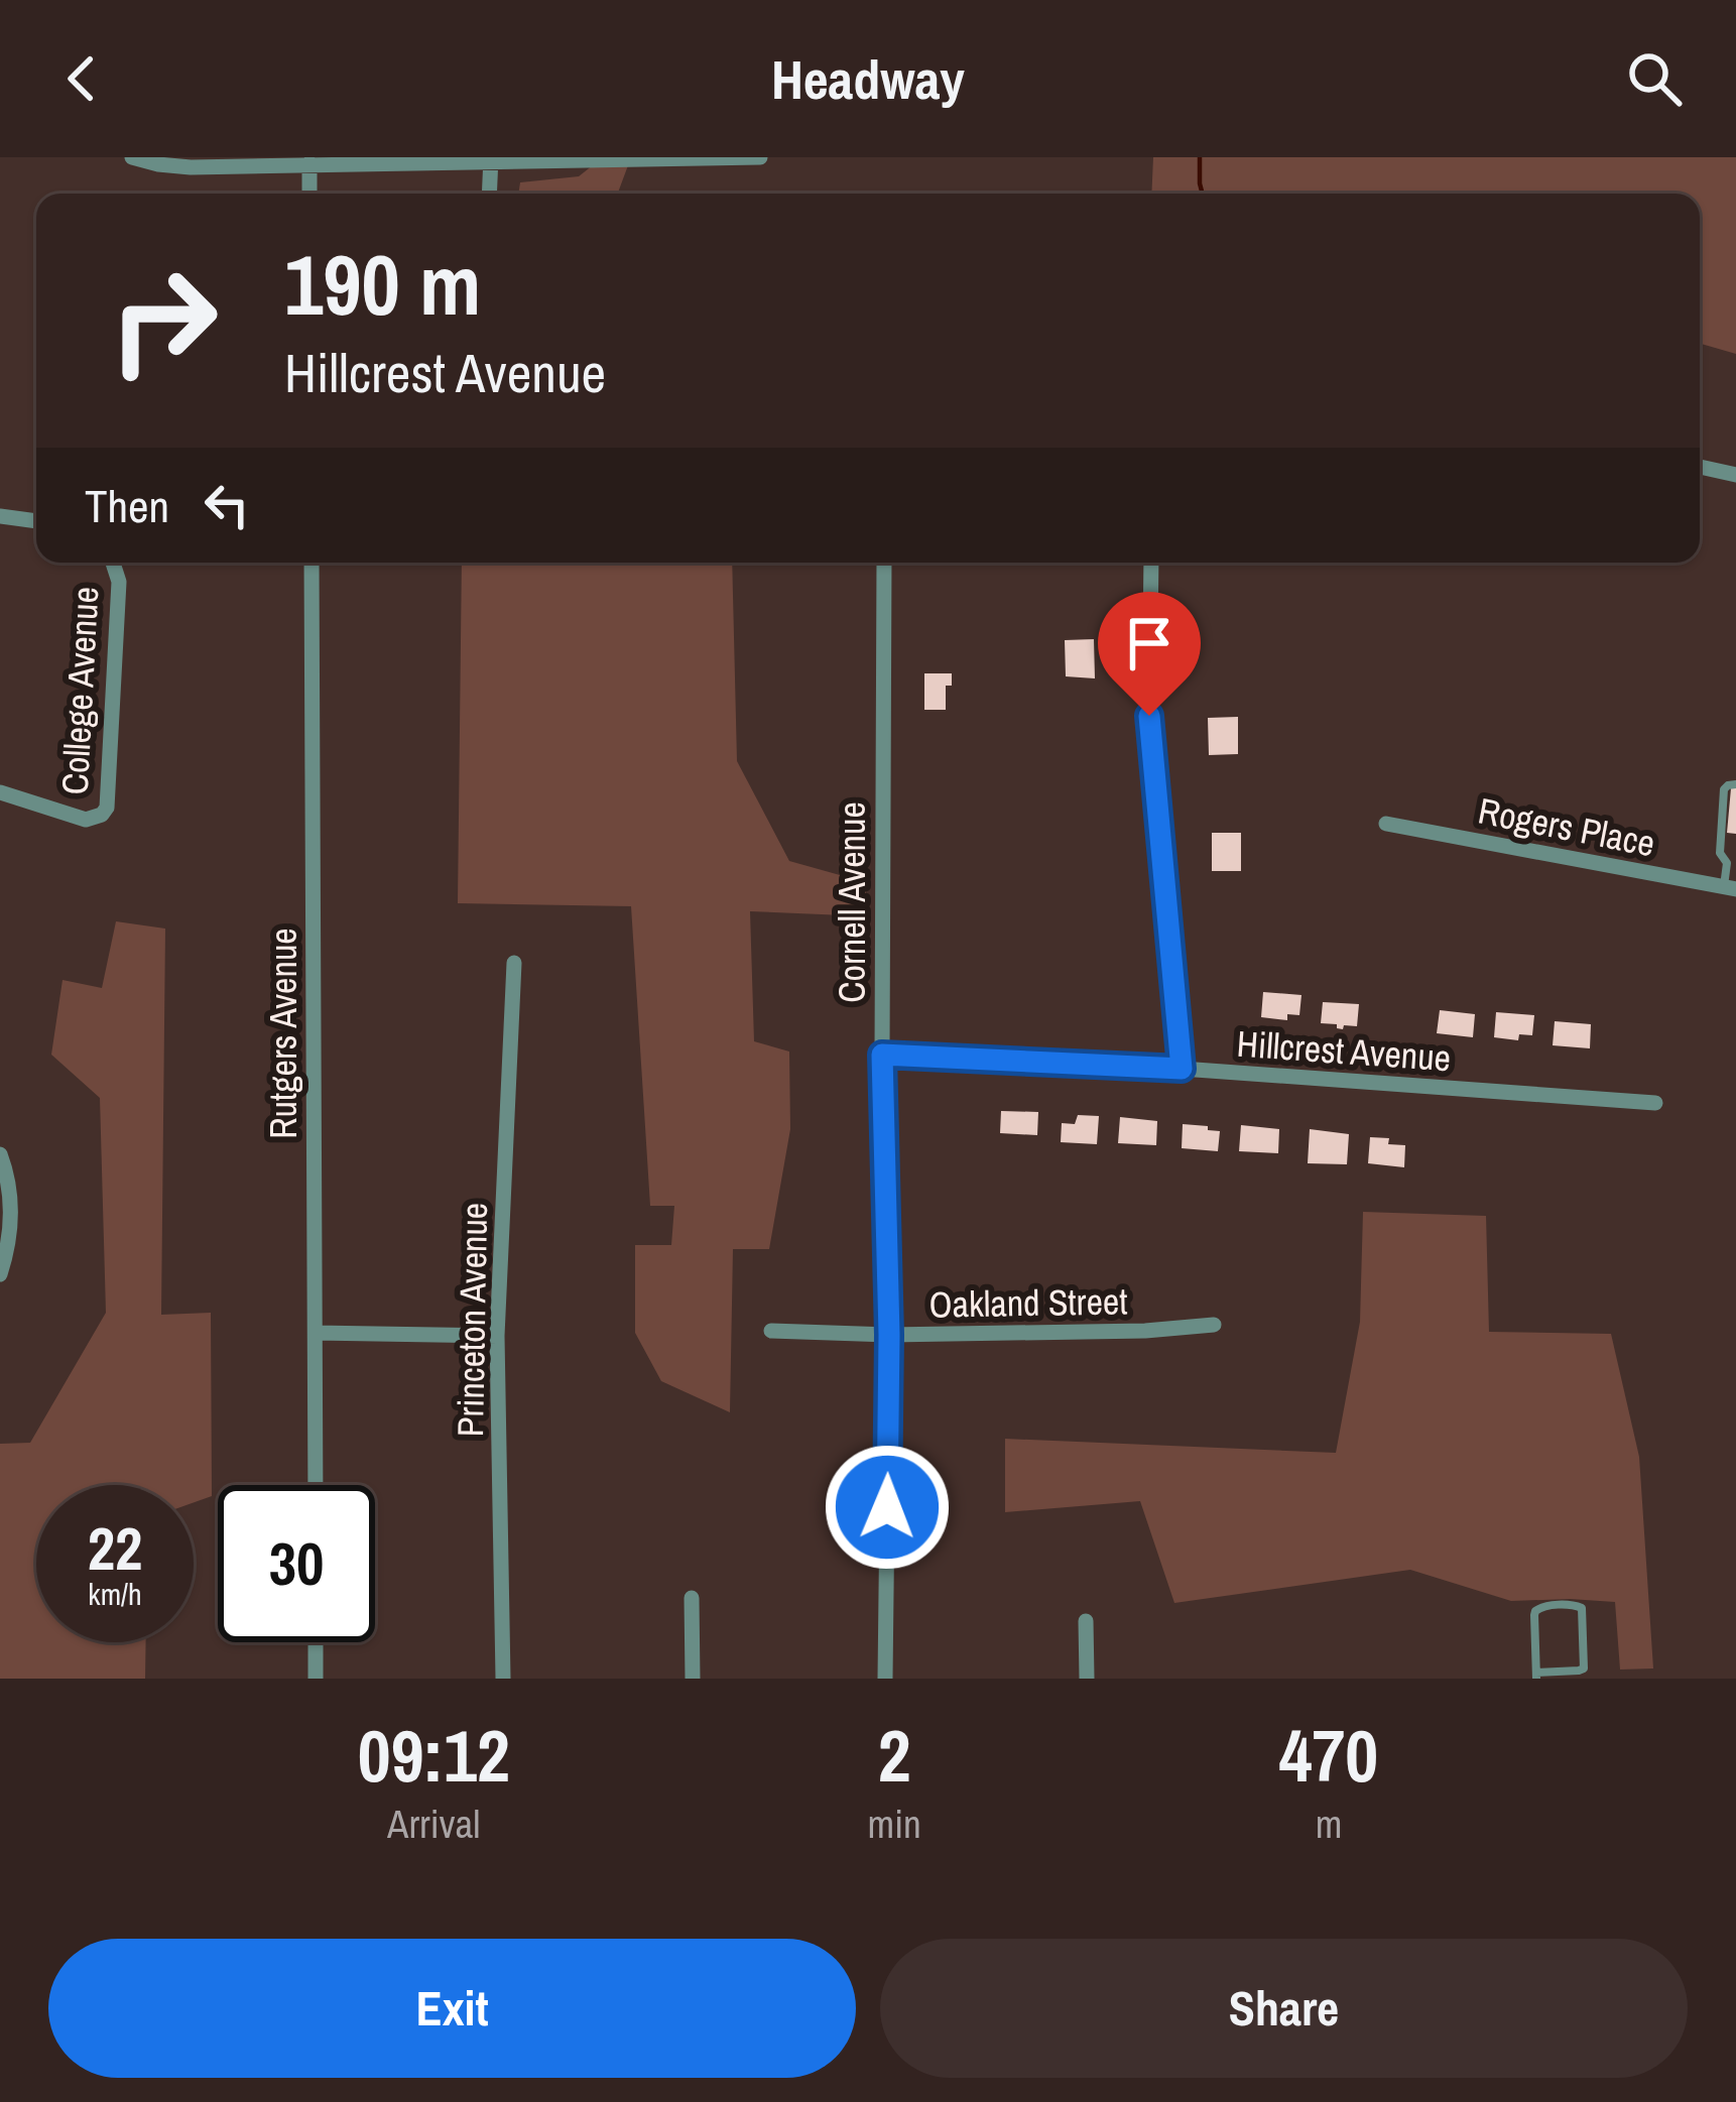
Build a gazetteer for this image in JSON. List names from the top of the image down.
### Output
{
  "streets": {
    "street": [
      "College Avenue",
      "Rogers Place",
      "Cornell Avenue",
      "Rutgers Avenue",
      "Hillcrest Avenue",
      "Oakland Street",
      "Princeton Avenue"
    ]
  },
  "crossings": [
    ["Cornell Avenue", "Hillcrest Avenue"],
    ["Cornell Avenue", "Oakland Street"]
  ],
  "page": {
    "header": "Headway",
    "turn": ["190 m", "Hillcrest Avenue"],
    "then": "Then",
    "speed": "22 km/h",
    "limit": "30",
    "eta": [
      "09:12",
      "Arrival",
      "2",
      "min",
      "470",
      "m"
    ],
    "buttons": ["Exit", "Share"]
  }
}
